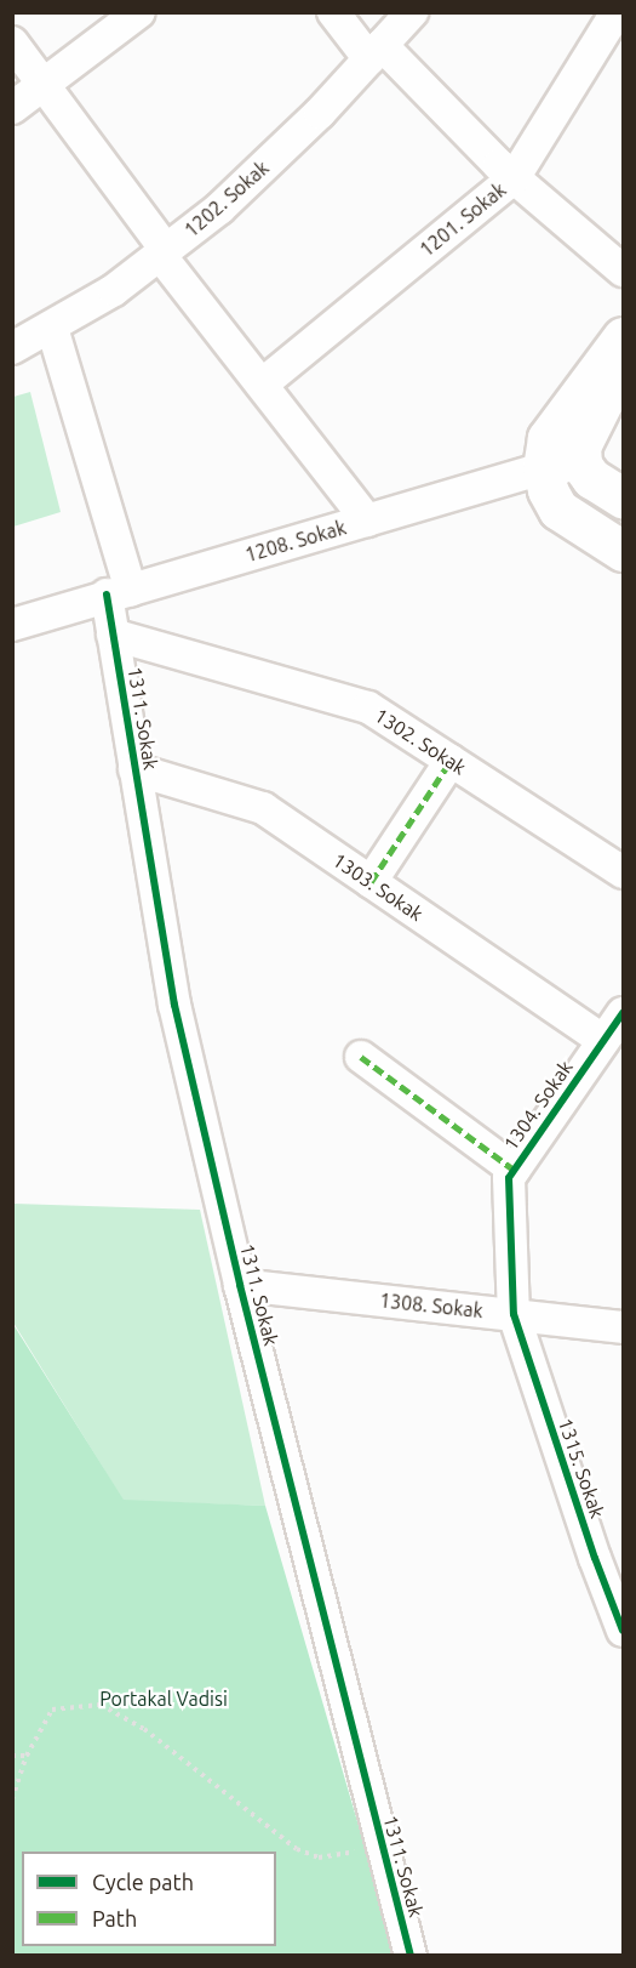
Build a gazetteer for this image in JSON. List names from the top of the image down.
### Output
{
  "streets": {
    "street": [
      "1202. Sokak",
      "1201. Sokak",
      "1208. Sokak",
      "1311. Sokak",
      "1302. Sokak",
      "1303. Sokak",
      "1304. Sokak",
      "1308. Sokak",
      "1315. Sokak"
    ]
  },
  "crossings": [
    ["1202. Sokak", "1311. Sokak"],
    ["1208. Sokak", "1311. Sokak"],
    ["1311. Sokak", "1302. Sokak"],
    ["1311. Sokak", "1303. Sokak"],
    ["1311. Sokak", "1308. Sokak"],
    ["1303. Sokak", "1304. Sokak"],
    ["1304. Sokak", "1308. Sokak"],
    ["1304. Sokak", "1315. Sokak"],
    ["1308. Sokak", "1315. Sokak"]
  ],
  "parks": ["Portakal Vadisi"],
  "legend": ["Cycle path", "Path"]
}
